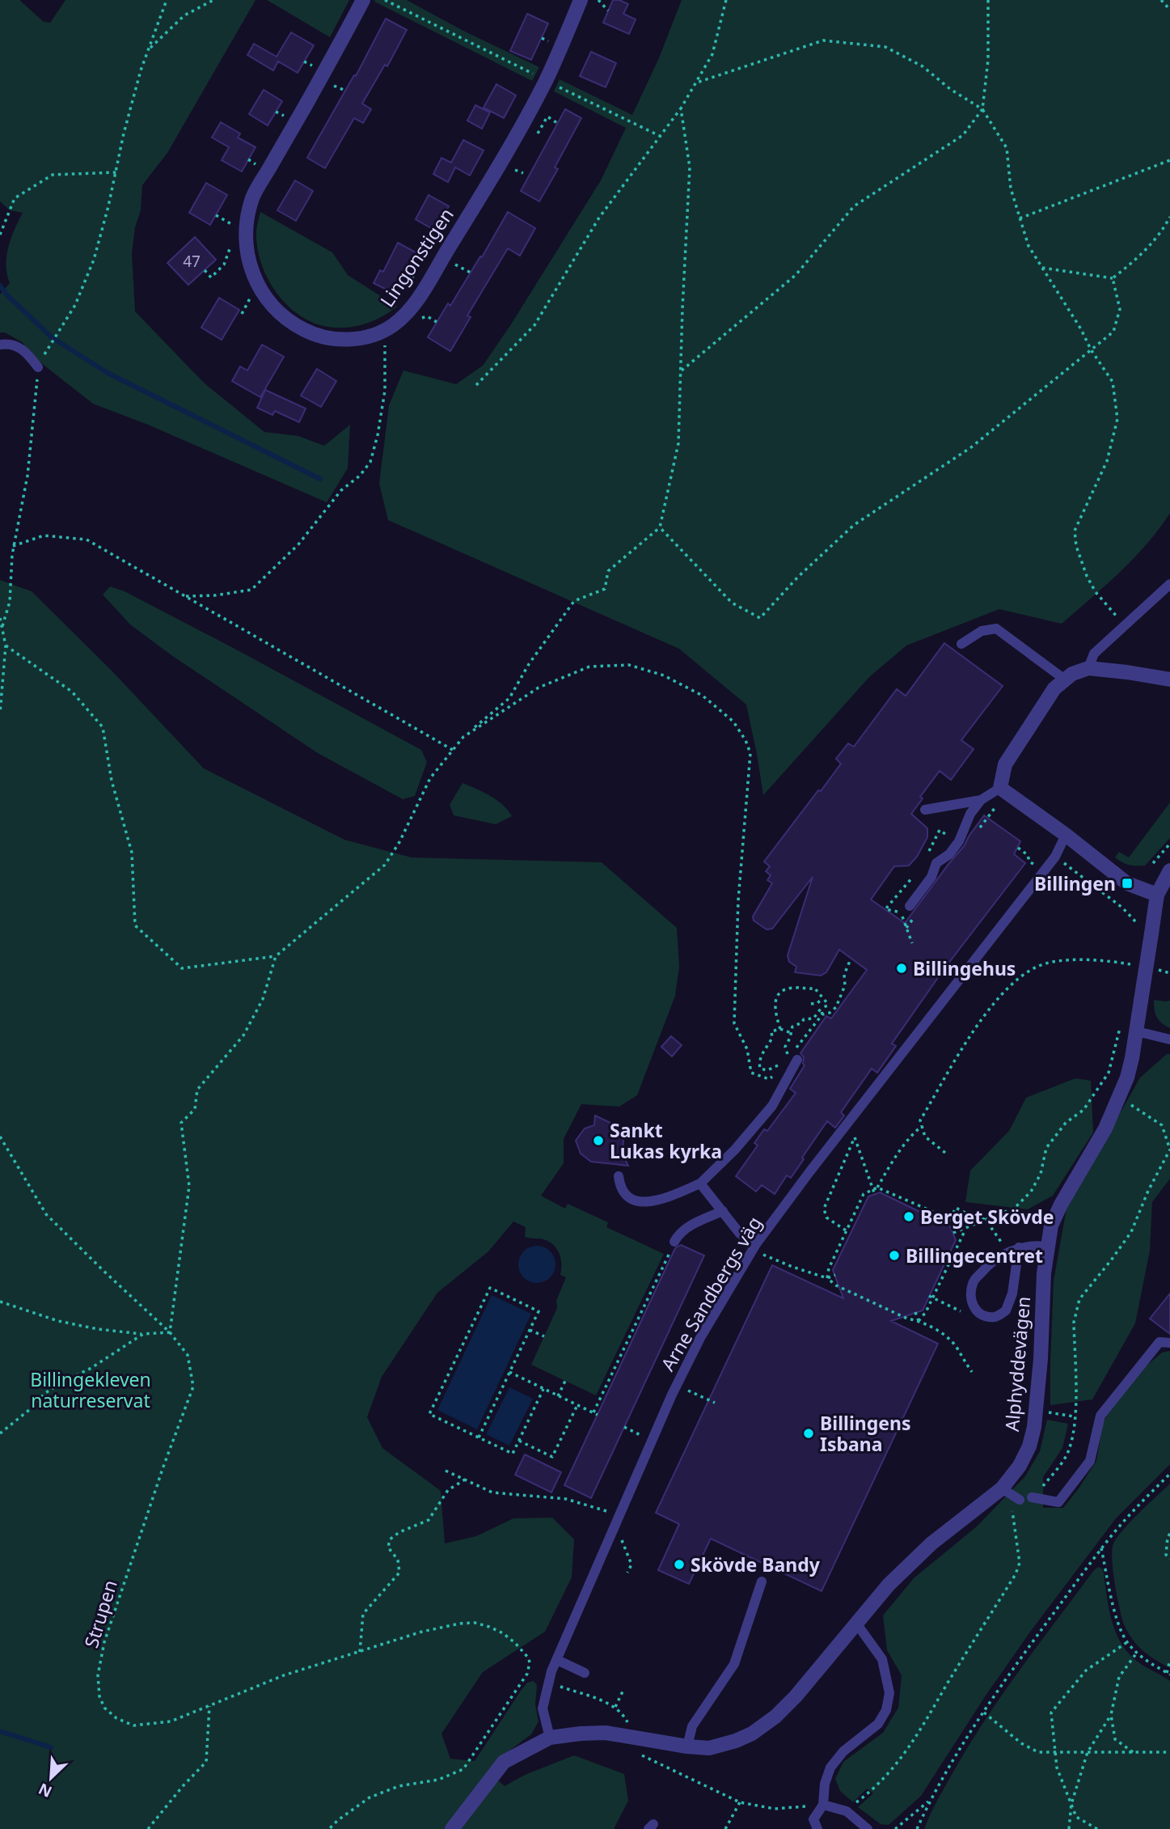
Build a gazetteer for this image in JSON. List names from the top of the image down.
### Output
{
  "streets": {
    "street": ["Lingonstigen", "Alphyddevägen"],
    "lane": ["Arne Sandbergs väg"],
    "path": ["Strupen"]
  },
  "crossings": [
    ["Arne Sandbergs väg", "Alphyddevägen"]
  ],
  "parks": ["Billingekleven naturreservat"],
  "places": {
    "transit": ["Billingen"],
    "other": [
      "Billingehus",
      "Sankt Lukas kyrka",
      "Berget Skövde",
      "Billingecentret",
      "Billingens Isbana",
      "Skövde Bandy"
    ]
  },
  "house_numbers": ["47"],
  "north": "bottom left"
}
